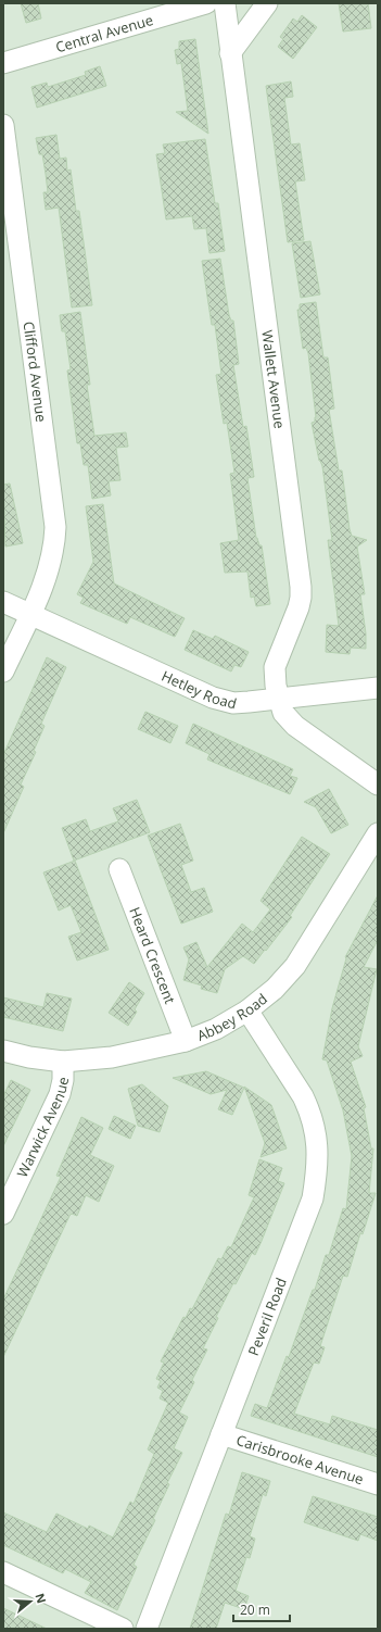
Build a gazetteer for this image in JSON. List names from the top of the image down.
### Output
{
  "streets": {
    "street": [
      "Central Avenue",
      "Clifford Avenue",
      "Wallett Avenue",
      "Hetley Road",
      "Heard Crescent",
      "Abbey Road",
      "Warwick Avenue",
      "Peveril Road",
      "Carisbrooke Avenue"
    ]
  },
  "crossings": [
    ["Clifford Avenue", "Hetley Road"],
    ["Wallett Avenue", "Hetley Road"],
    ["Heard Crescent", "Abbey Road"],
    ["Abbey Road", "Warwick Avenue"],
    ["Abbey Road", "Peveril Road"],
    ["Peveril Road", "Carisbrooke Avenue"]
  ],
  "scale_bar": "20 m",
  "north": "right"
}
